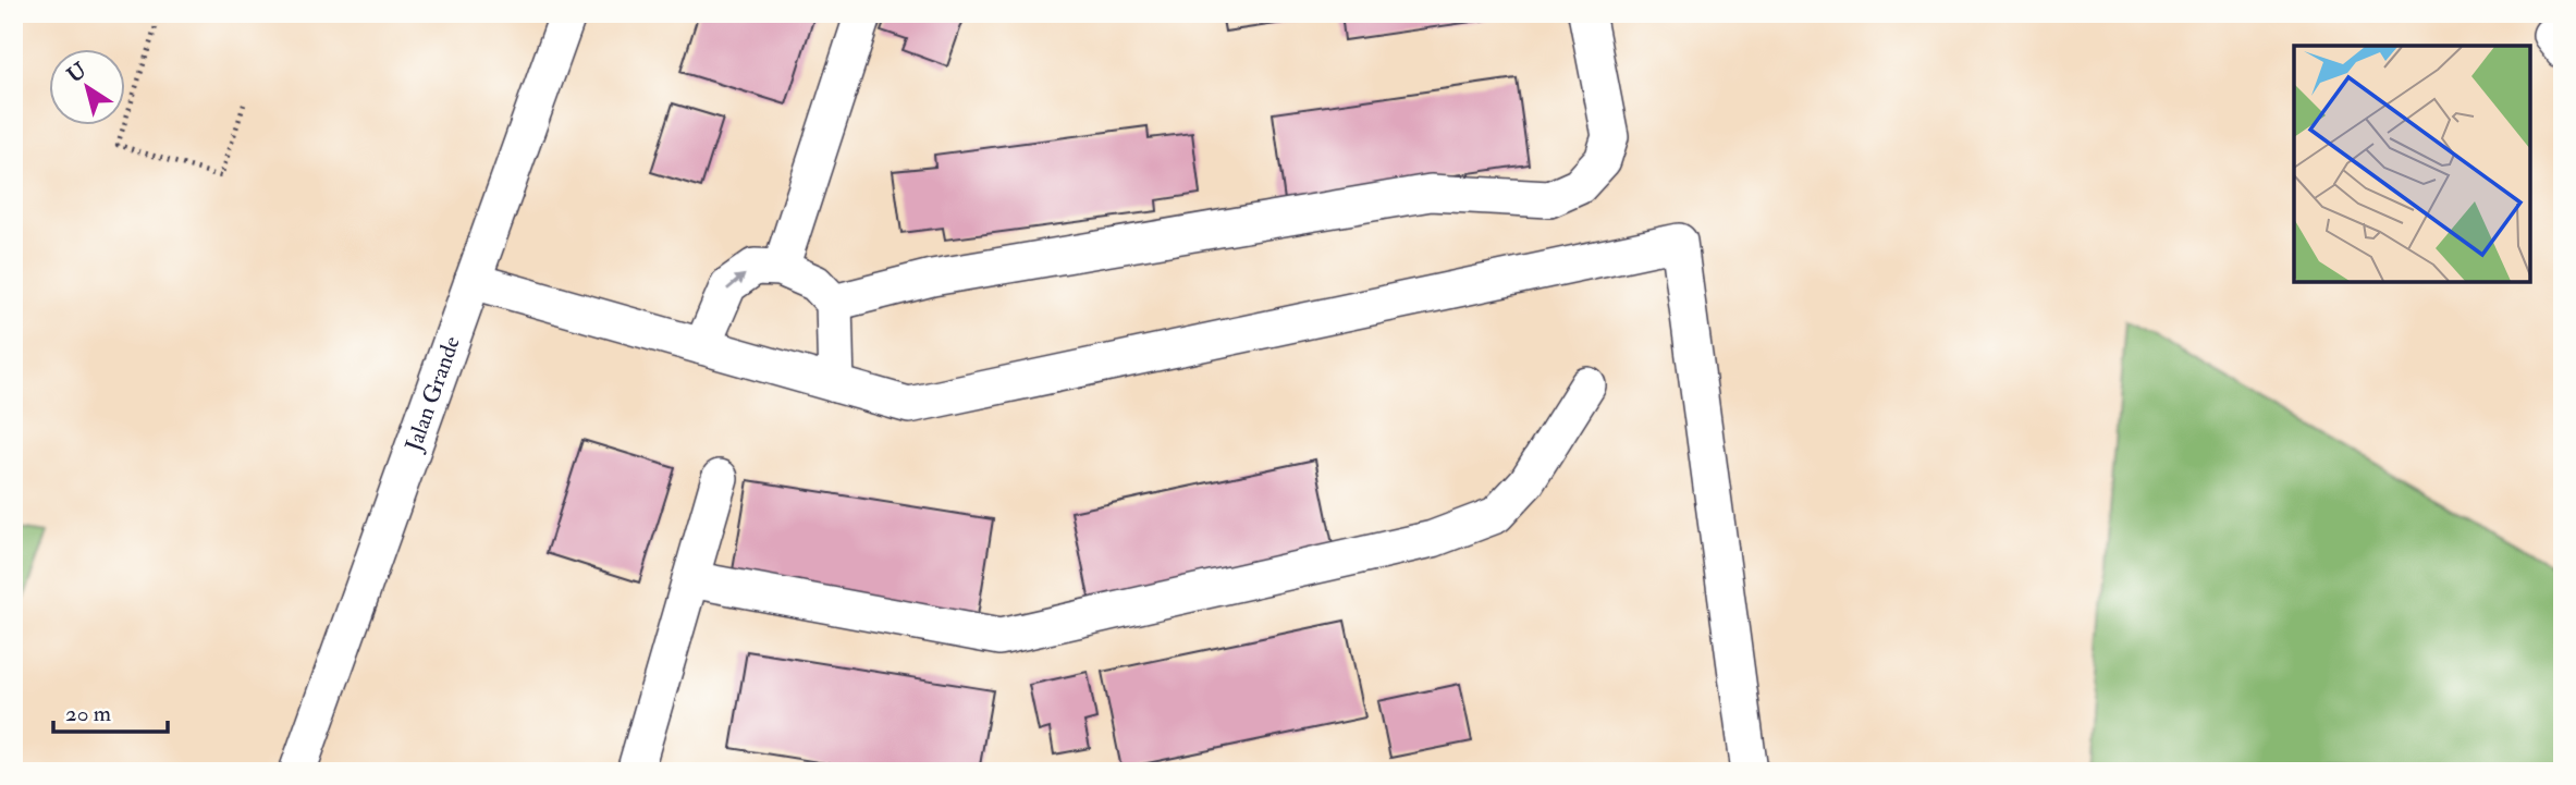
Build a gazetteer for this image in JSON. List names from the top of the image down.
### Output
{
  "streets": {
    "street": ["Jalan Grande"]
  },
  "scale_bar": "20 m",
  "north": "top left"
}
